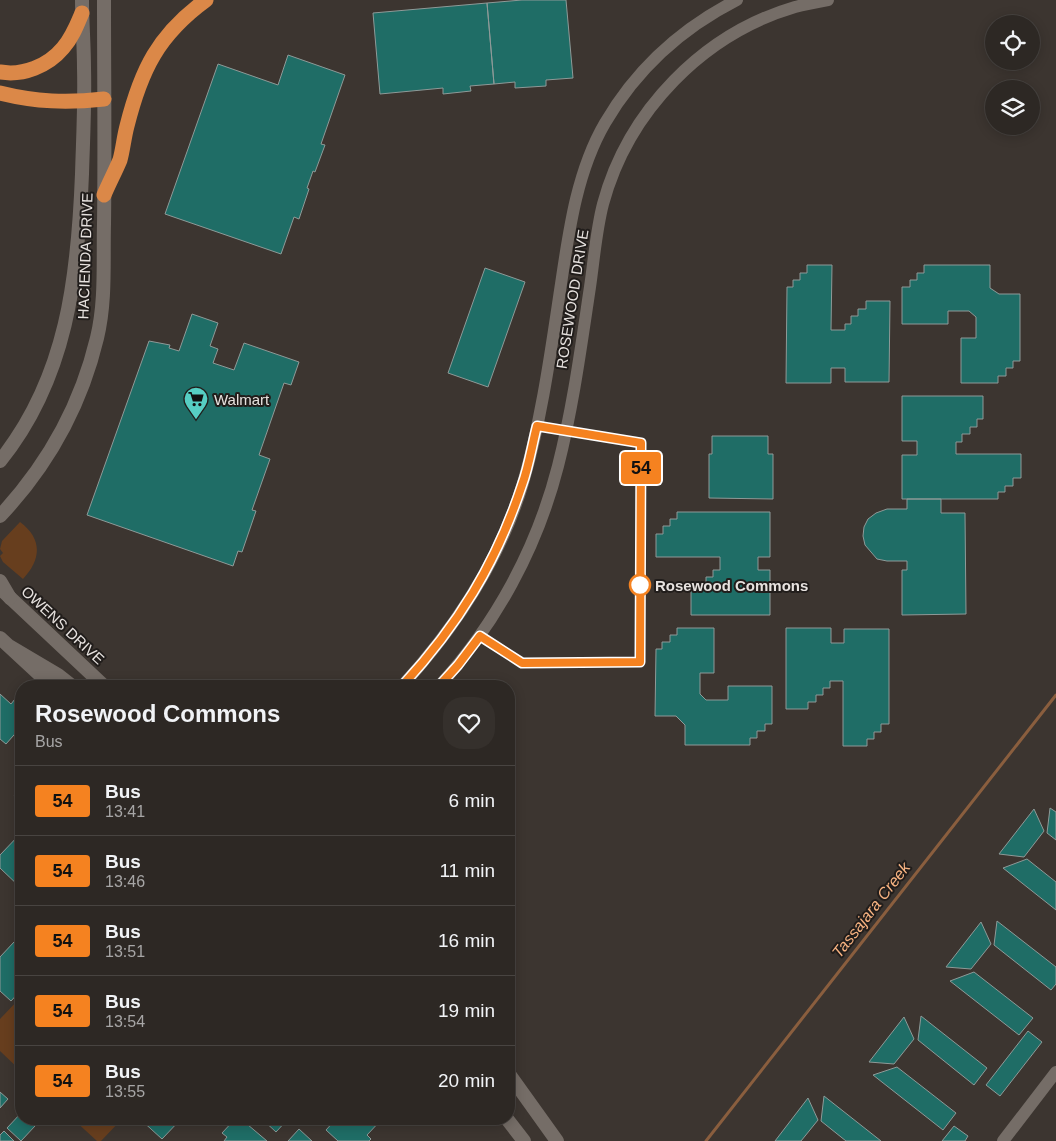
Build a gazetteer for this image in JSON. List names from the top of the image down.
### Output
{
  "streets": {
    "main road": ["HACIENDA DRIVE", "OWENS DRIVE"],
    "street": ["ROSEWOOD DRIVE"]
  },
  "water": ["Tassajara Creek"],
  "places": {
    "supermarket": ["Walmart"],
    "other": ["Rosewood Commons"]
  },
  "lines": ["bus line 54"],
  "page": {
    "on_map": "54",
    "heading": ["Rosewood Commons", "Bus"],
    "list": [
      {
        "mark": "54",
        "name": "Bus",
        "note": "13:41",
        "value": "6 min"
      },
      {
        "mark": "54",
        "name": "Bus",
        "note": "13:46",
        "value": "11 min"
      },
      {
        "mark": "54",
        "name": "Bus",
        "note": "13:51",
        "value": "16 min"
      },
      {
        "mark": "54",
        "name": "Bus",
        "note": "13:54",
        "value": "19 min"
      },
      {
        "mark": "54",
        "name": "Bus",
        "note": "13:55",
        "value": "20 min"
      }
    ]
  }
}
